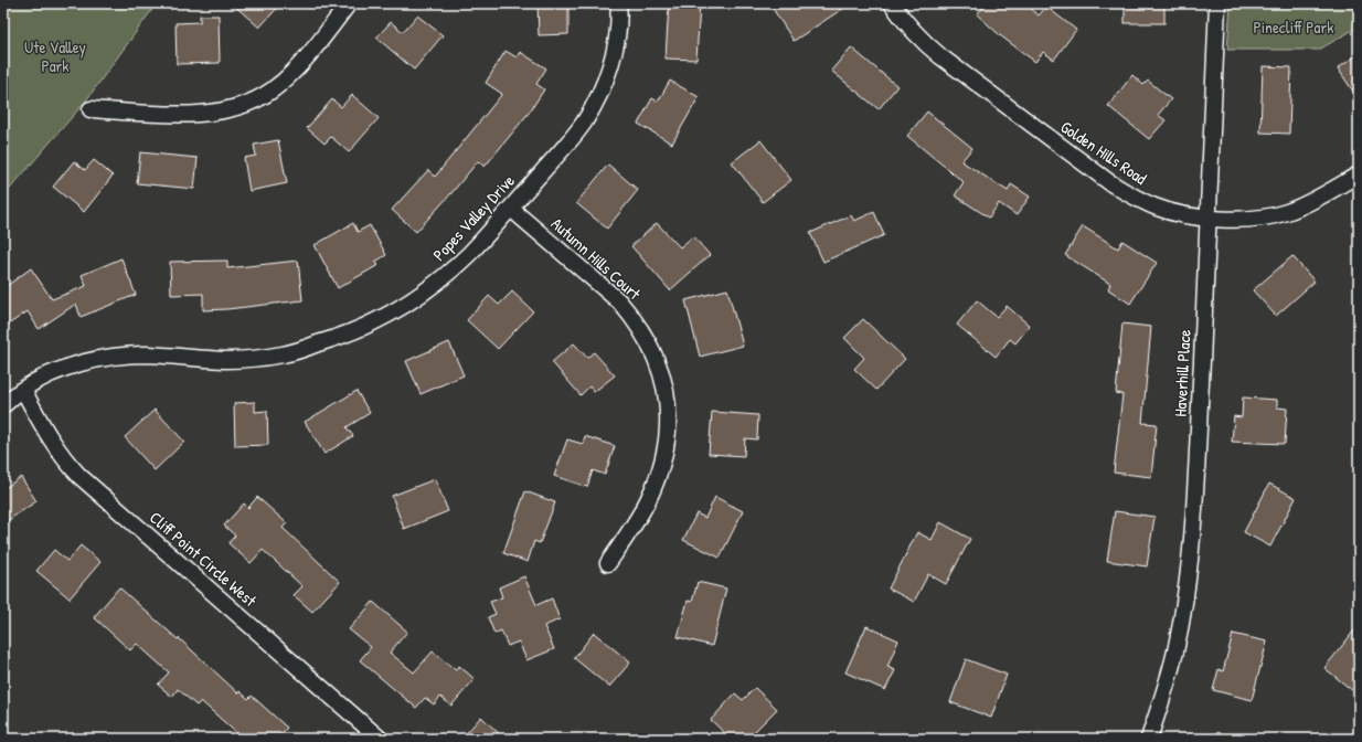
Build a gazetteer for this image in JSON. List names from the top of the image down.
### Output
{
  "streets": {
    "street": [
      "Golden Hills Road",
      "Popes Valley Drive",
      "Autumn Hills Court",
      "Haverhill Place",
      "Cliff Point Circle West"
    ]
  },
  "crossings": [
    ["Golden Hills Road", "Haverhill Place"],
    ["Popes Valley Drive", "Autumn Hills Court"],
    ["Popes Valley Drive", "Cliff Point Circle West"]
  ],
  "parks": ["Pinecliff Park", "Ute Valley Park"]
}
